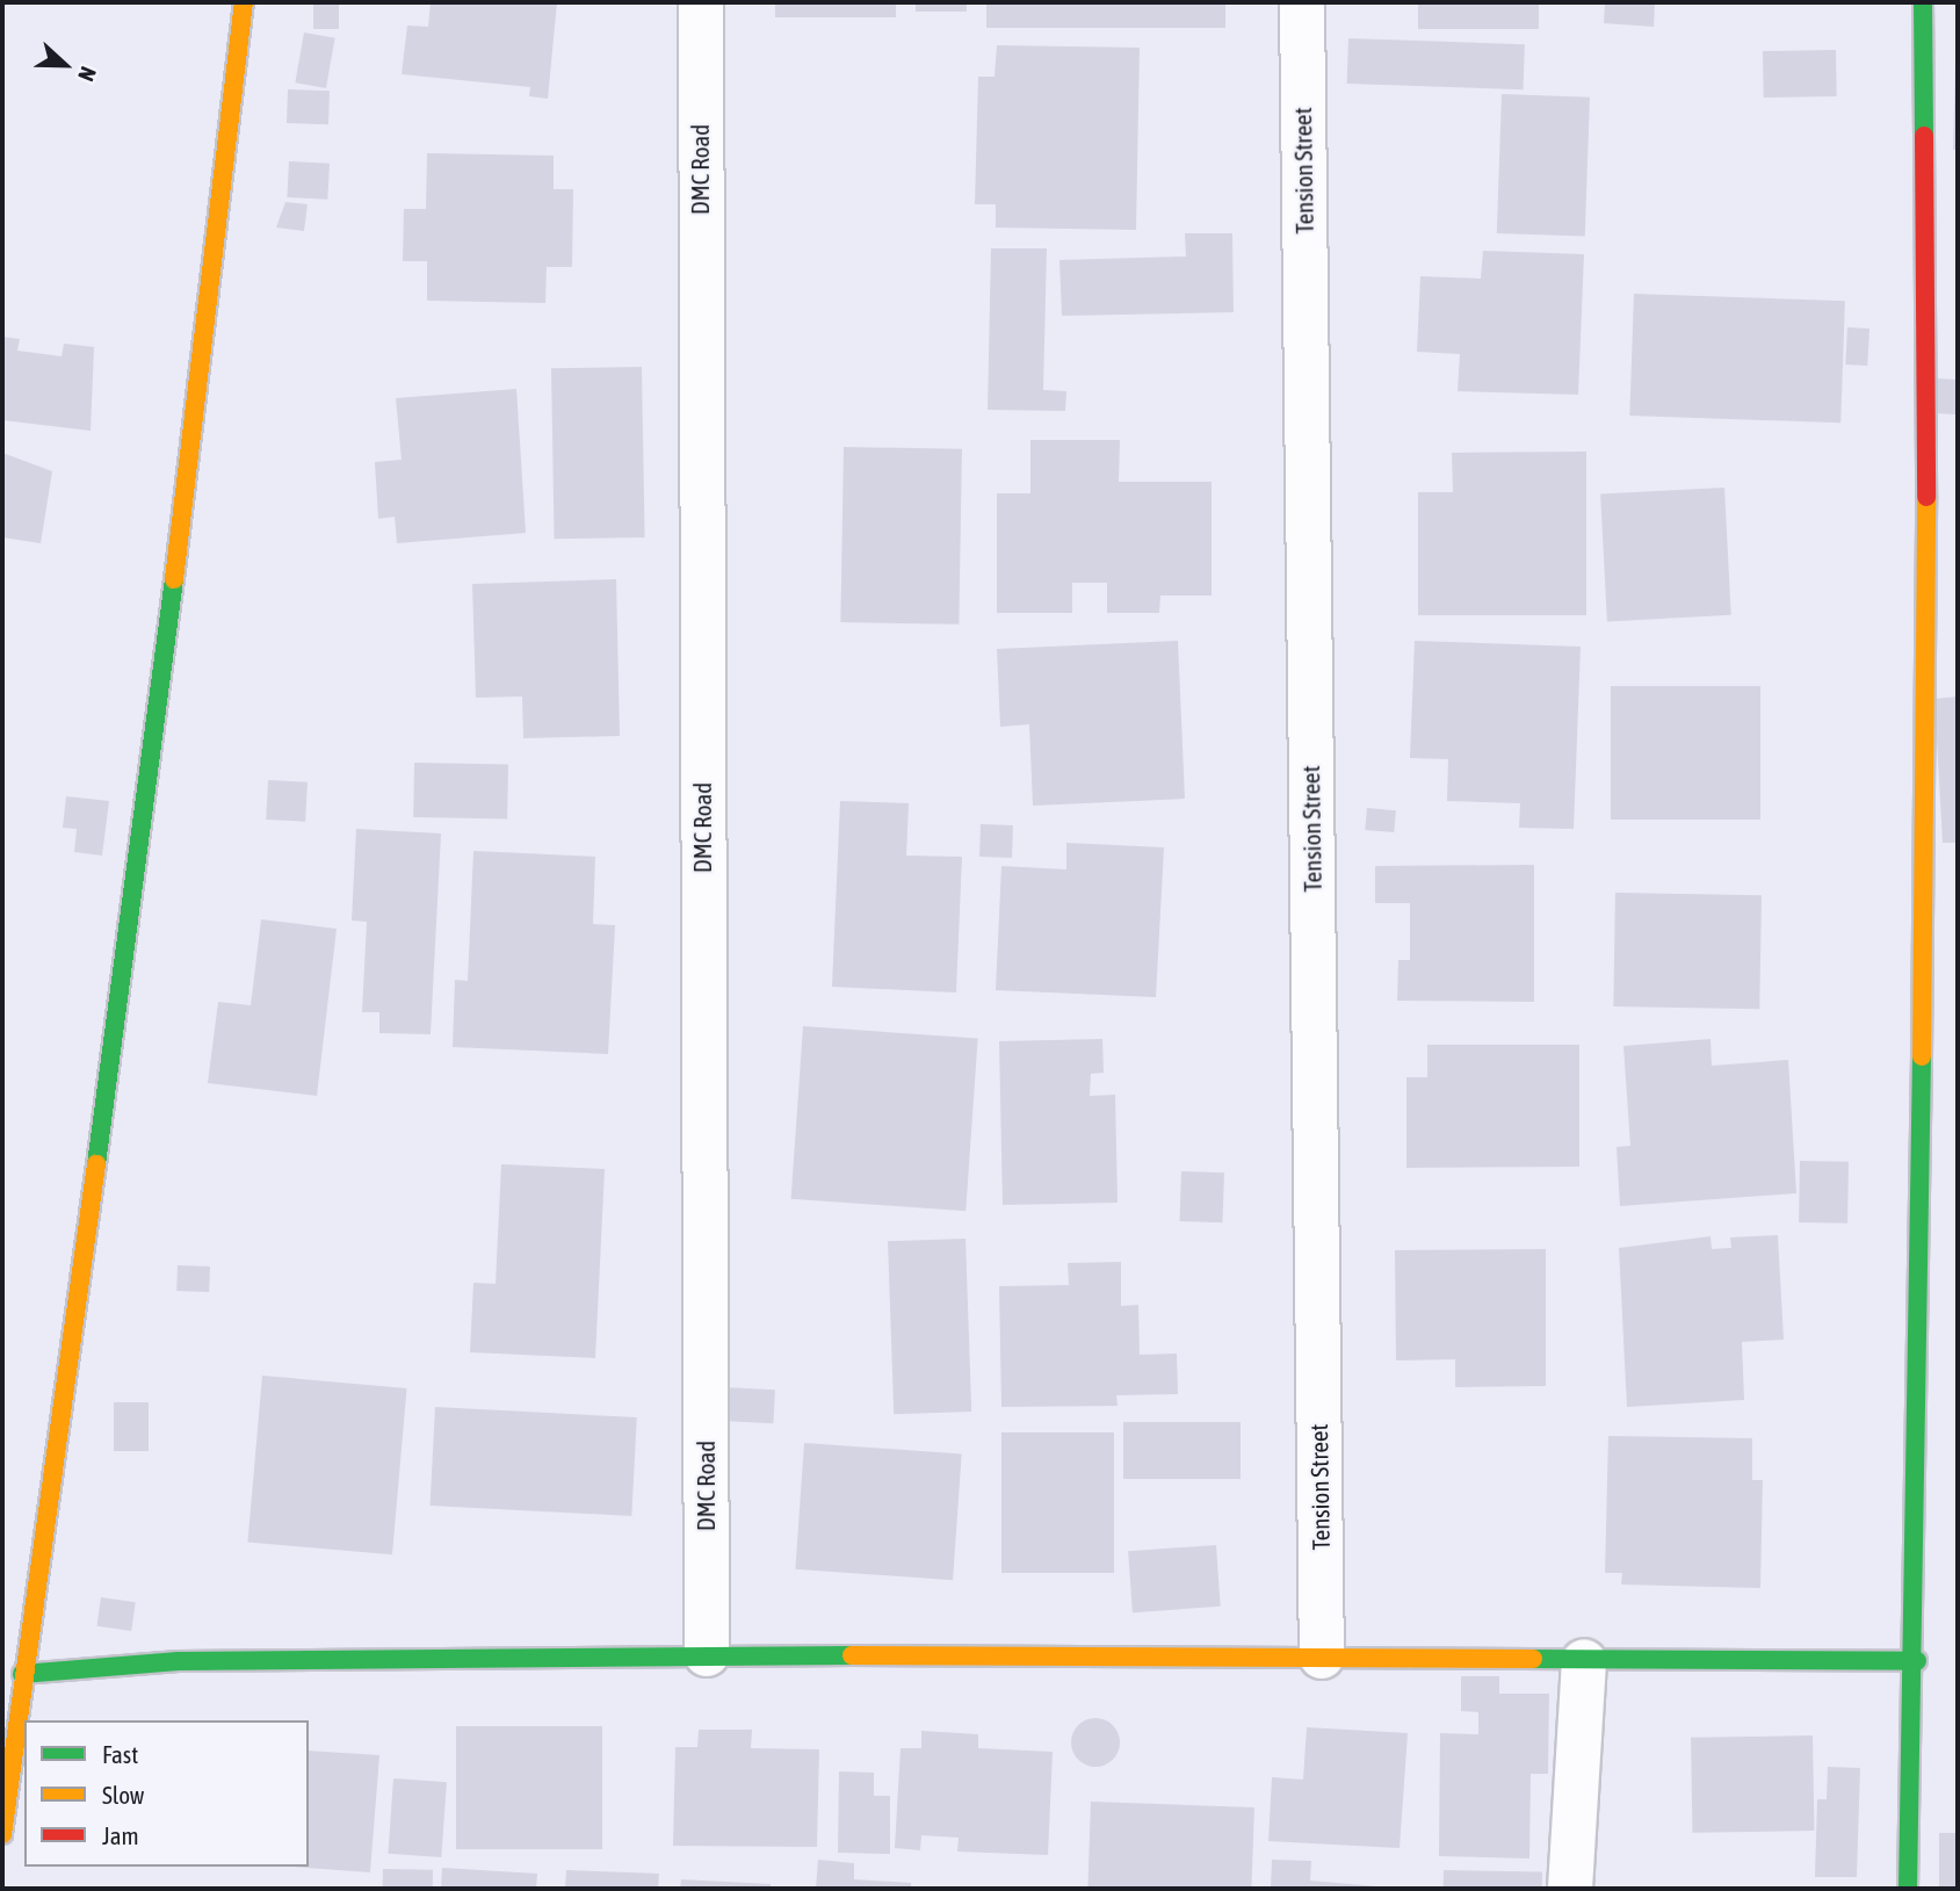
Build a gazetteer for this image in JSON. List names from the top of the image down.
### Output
{
  "streets": {
    "street": ["DMC Road", "Tension Street"]
  },
  "legend": ["Fast", "Slow", "Jam"],
  "north": "right"
}
